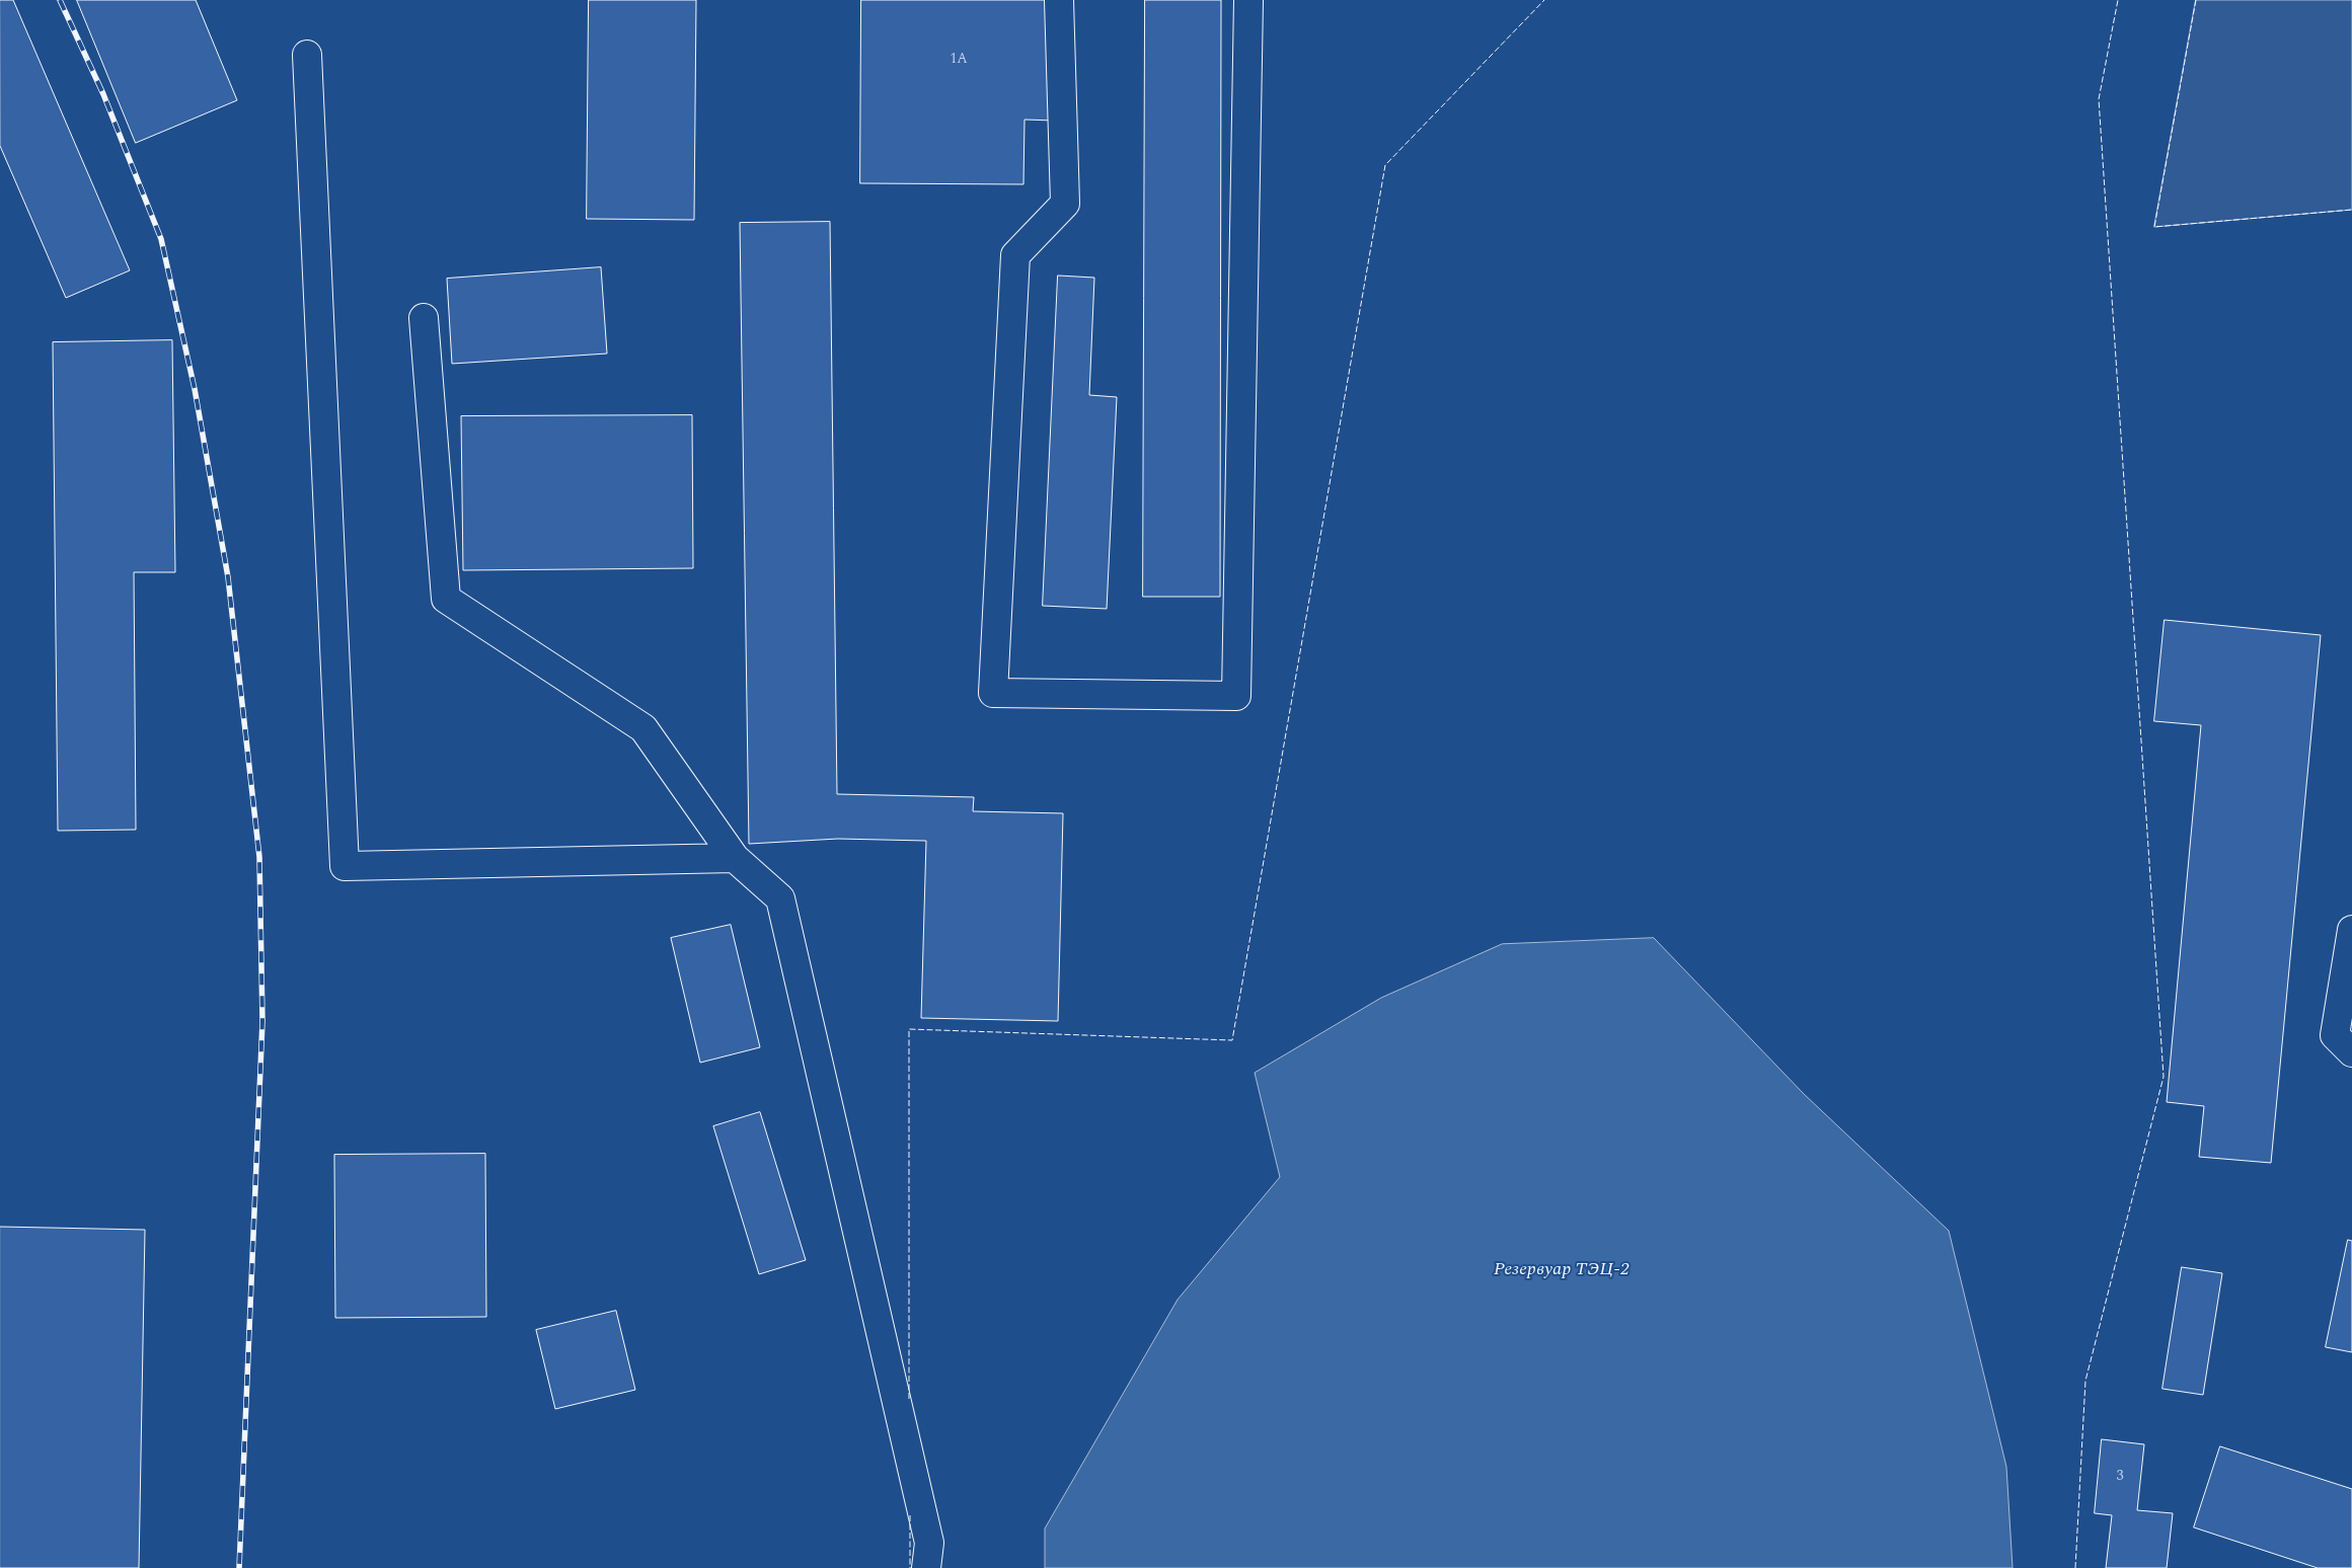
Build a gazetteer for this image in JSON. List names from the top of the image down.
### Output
{
  "water": ["Резервуар ТЭЦ-2"],
  "house_numbers": ["1А", "3"]
}
